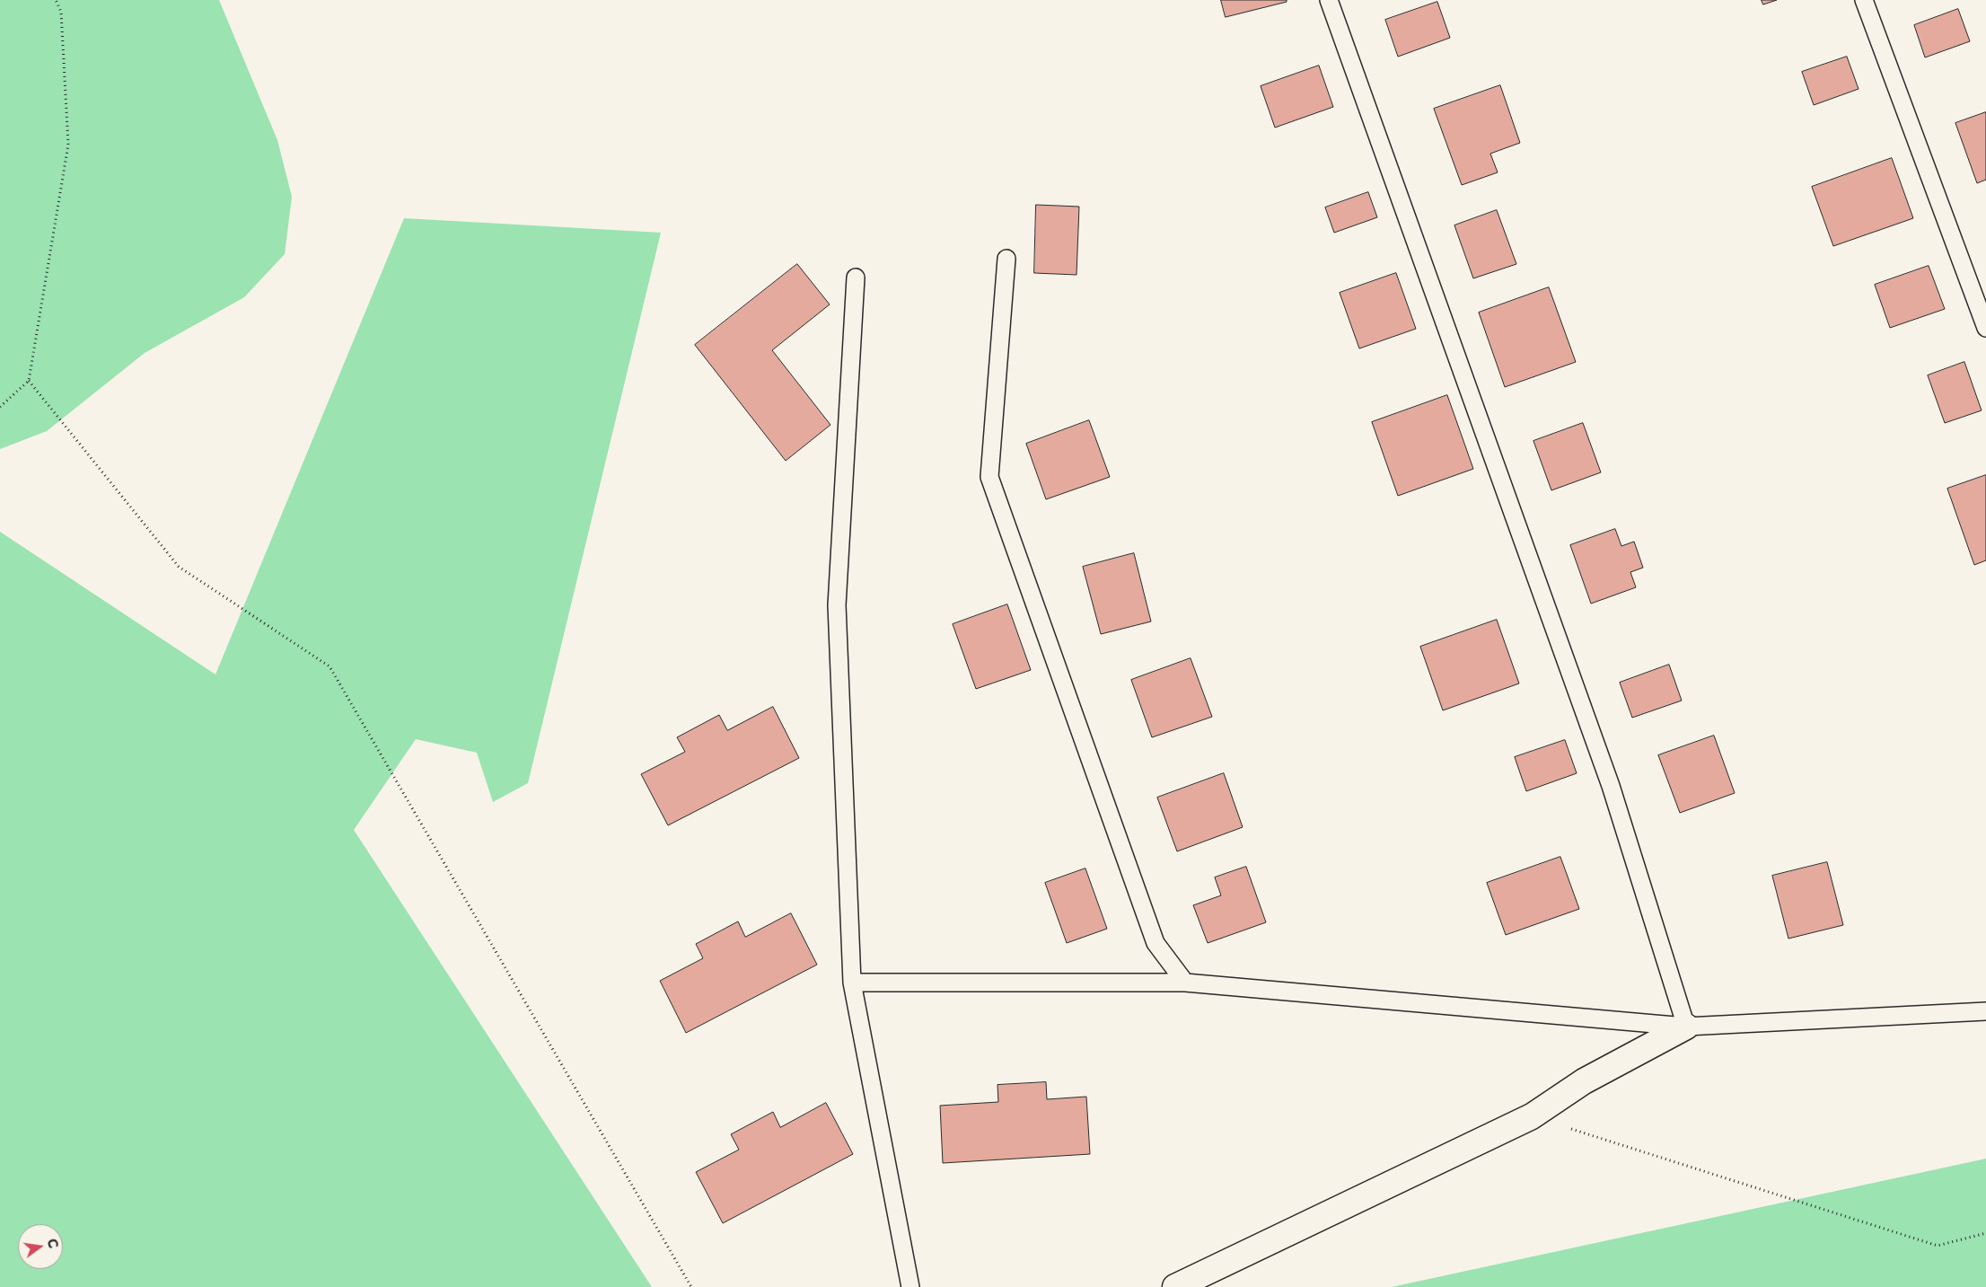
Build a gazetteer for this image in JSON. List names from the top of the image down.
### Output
{
  "north": "right"
}
